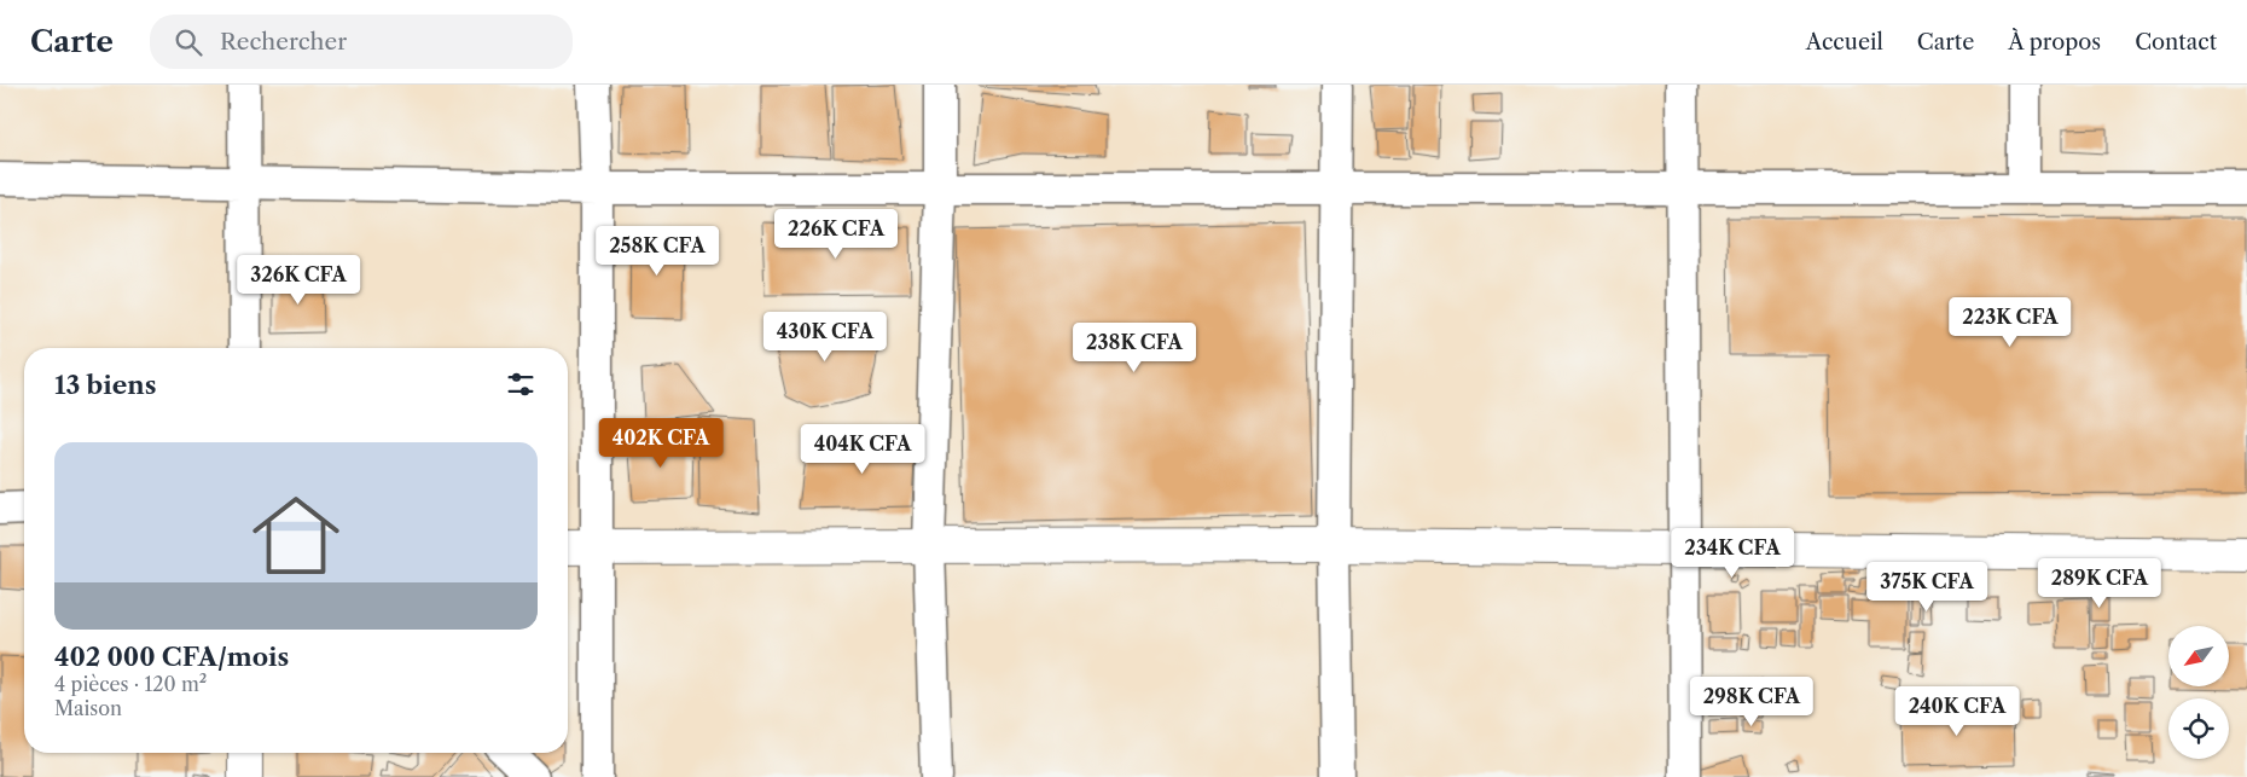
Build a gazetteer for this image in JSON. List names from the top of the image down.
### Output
{
  "north": "bottom left",
  "page": {
    "header": "Carte",
    "search": "Rechercher",
    "nav": [
      "Accueil",
      "Carte",
      "À propos",
      "Contact"
    ],
    "price": [
      "226K CFA",
      "258K CFA",
      "326K CFA",
      "223K CFA",
      "430K CFA",
      "238K CFA",
      "402K CFA",
      "404K CFA",
      "234K CFA",
      "289K CFA",
      "375K CFA",
      "298K CFA",
      "240K CFA"
    ],
    "heading": "13 biens",
    "list": [
      {
        "name": "402 000 CFA/mois",
        "note": "4 pièces · 120 m² · Maison"
      }
    ]
  }
}
